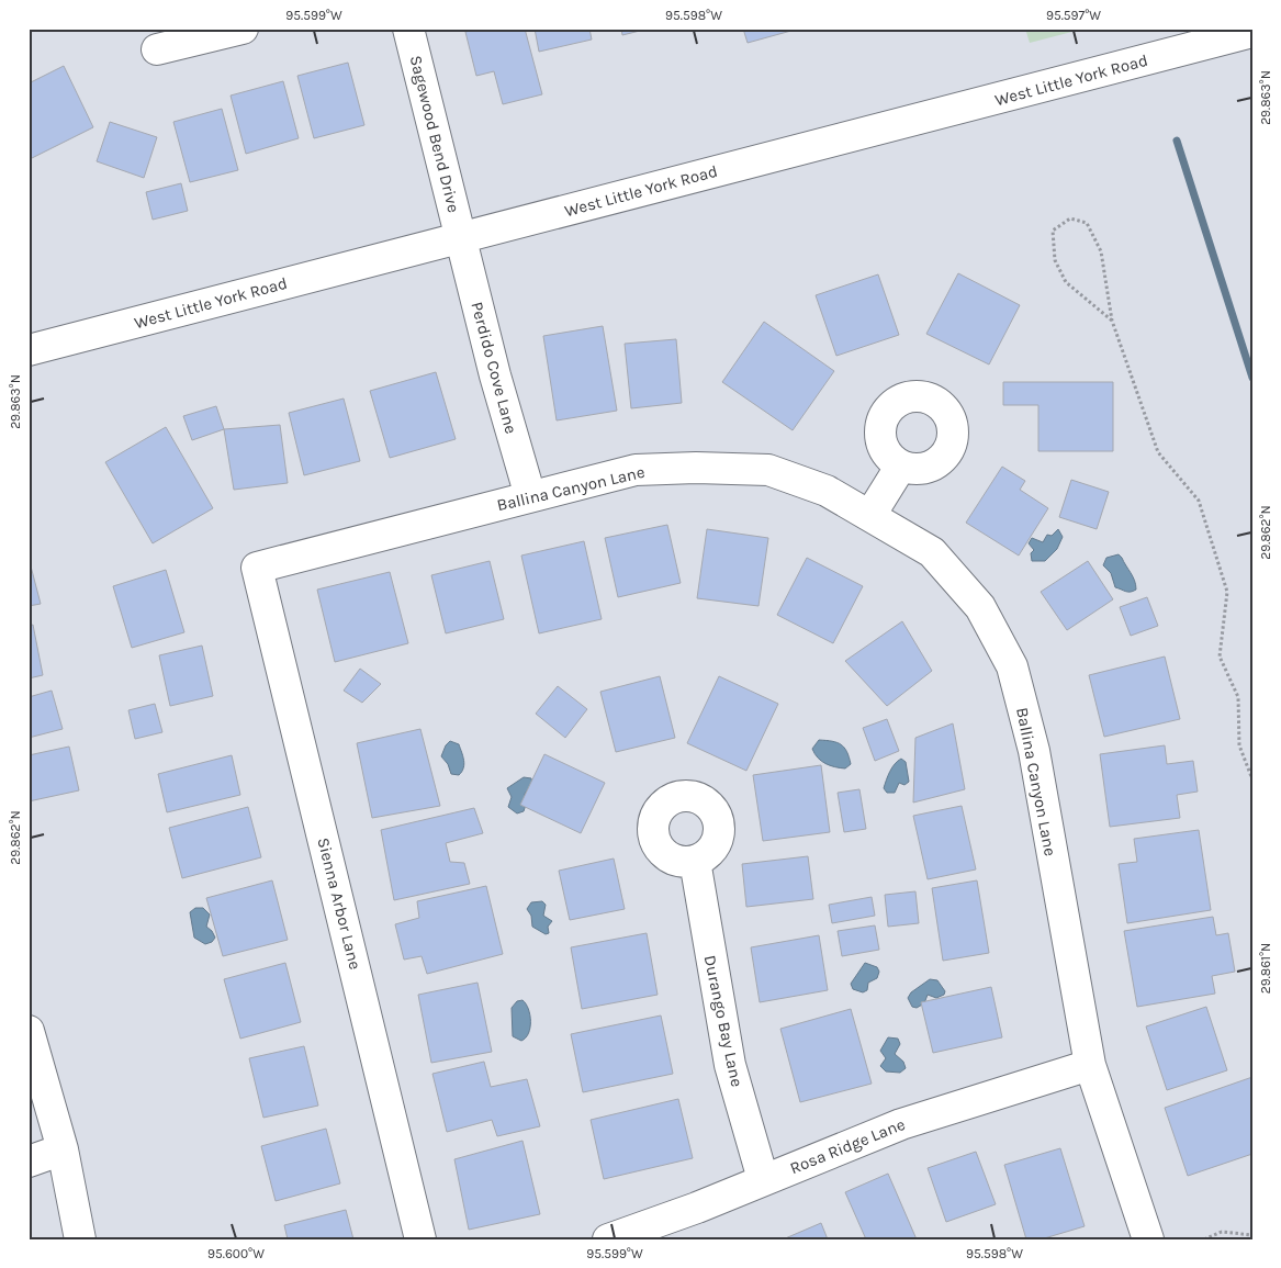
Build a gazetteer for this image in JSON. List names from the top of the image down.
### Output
{
  "streets": {
    "street": [
      "West Little York Road",
      "Sagewood Bend Drive",
      "Perdido Cove Lane",
      "Ballina Canyon Lane",
      "Sienna Arbor Lane",
      "Durango Bay Lane",
      "Rosa Ridge Lane"
    ]
  },
  "crossings": [
    ["West Little York Road", "Sagewood Bend Drive"],
    ["West Little York Road", "Perdido Cove Lane"],
    ["Sagewood Bend Drive", "Perdido Cove Lane"],
    ["Perdido Cove Lane", "Ballina Canyon Lane"],
    ["Ballina Canyon Lane", "Sienna Arbor Lane"],
    ["Ballina Canyon Lane", "Rosa Ridge Lane"],
    ["Durango Bay Lane", "Rosa Ridge Lane"]
  ],
  "coordinates": [
    "95.599°W",
    "95.598°W",
    "95.597°W",
    "29.863°N",
    "29.862°N",
    "29.861°N",
    "95.600°W"
  ]
}
